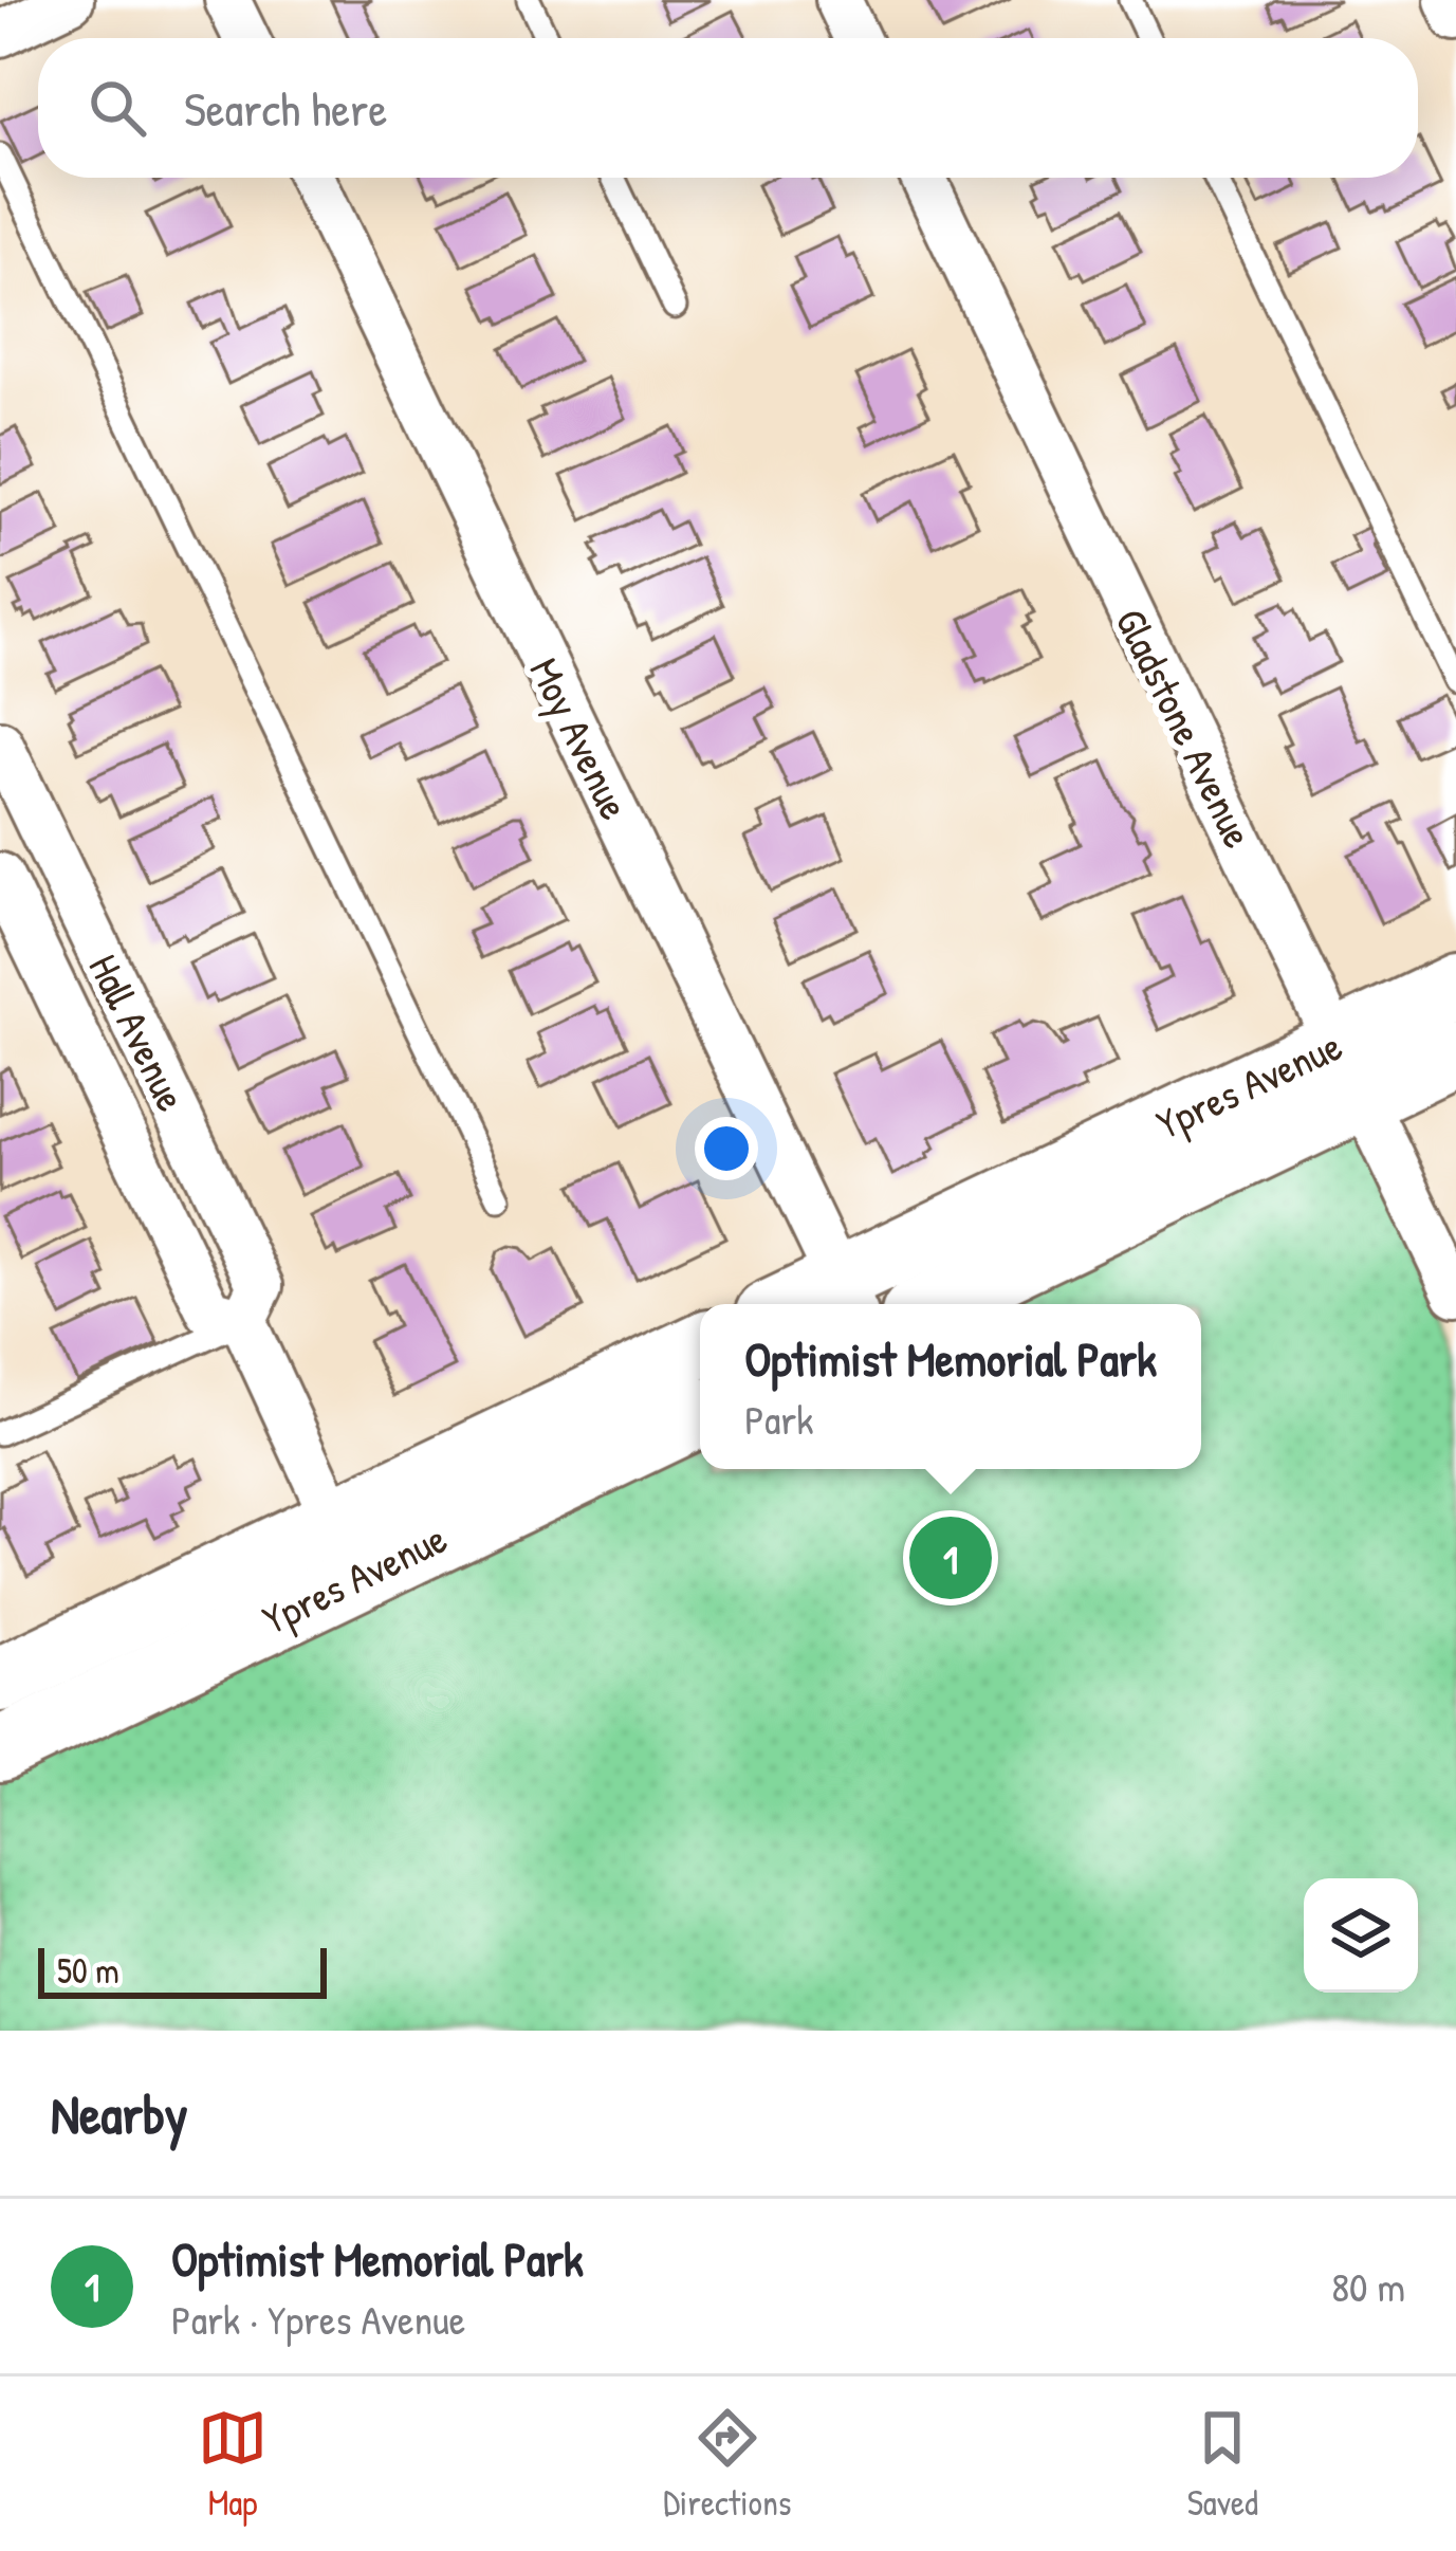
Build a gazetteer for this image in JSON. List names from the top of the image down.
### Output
{
  "streets": {
    "main road": ["Ypres Avenue"],
    "street": ["Gladstone Avenue", "Moy Avenue", "Hall Avenue"]
  },
  "crossings": [
    ["Gladstone Avenue", "Ypres Avenue"],
    ["Moy Avenue", "Ypres Avenue"],
    ["Hall Avenue", "Ypres Avenue"]
  ],
  "scale_bar": "50 m",
  "page": {
    "search": "Search here",
    "popup": ["Optimist Memorial Park", "Park"],
    "pins": "1",
    "scale": "50 m",
    "heading": "Nearby",
    "list": [
      {
        "mark": "1",
        "name": "Optimist Memorial Park",
        "note": "Park · Ypres Avenue",
        "value": "80 m"
      }
    ],
    "nav": ["Map", "Directions", "Saved"]
  }
}
